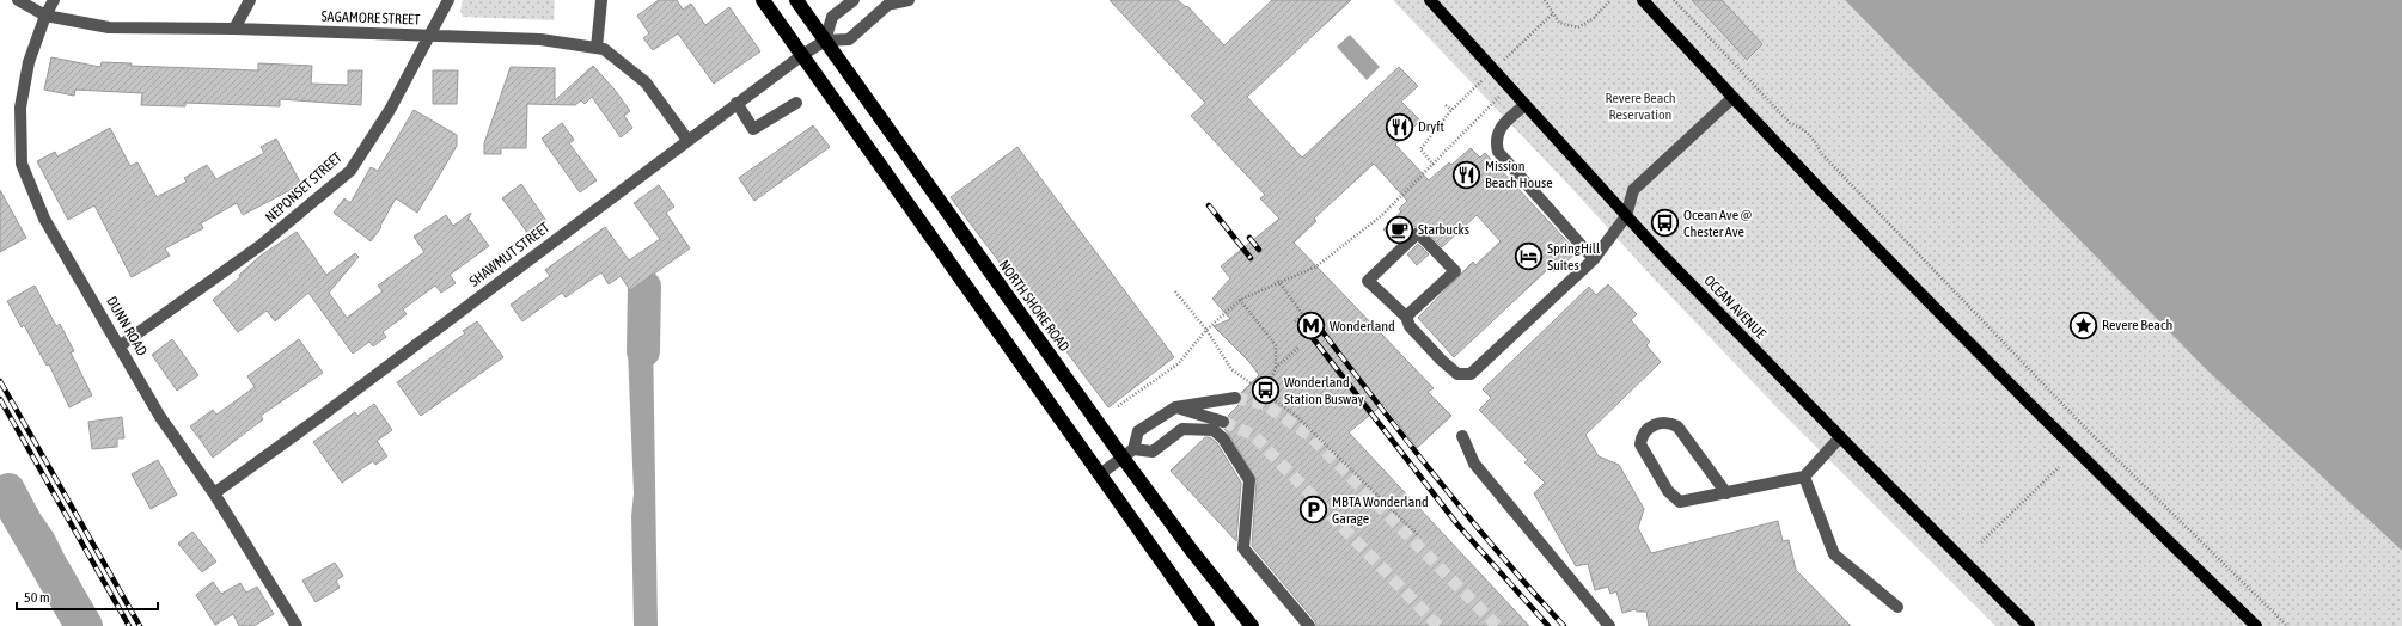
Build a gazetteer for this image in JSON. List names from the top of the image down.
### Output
{
  "streets": {
    "highway": ["NORTH SHORE ROAD"],
    "main road": ["OCEAN AVENUE"],
    "street": [
      "SAGAMORE STREET",
      "NEPONSET STREET",
      "SHAWMUT STREET",
      "DUNN ROAD"
    ]
  },
  "crossings": [
    ["SAGAMORE STREET", "NEPONSET STREET"],
    ["SAGAMORE STREET", "SHAWMUT STREET"],
    ["SAGAMORE STREET", "DUNN ROAD"],
    ["NEPONSET STREET", "DUNN ROAD"],
    ["SHAWMUT STREET", "NORTH SHORE ROAD"],
    ["SHAWMUT STREET", "DUNN ROAD"]
  ],
  "parks": ["Revere Beach Reservation"],
  "places": {
    "restaurant": ["Dryft", "Mission Beach House"],
    "bus stop": ["Ocean Ave @ Chester Ave", "Wonderland Station Busway"],
    "cafe": ["Starbucks"],
    "hotel": ["SpringHill Suites"],
    "place": ["Revere Beach"],
    "metro station": ["Wonderland"],
    "parking": ["MBTA Wonderland Garage"]
  },
  "scale_bar": "50 m"
}
